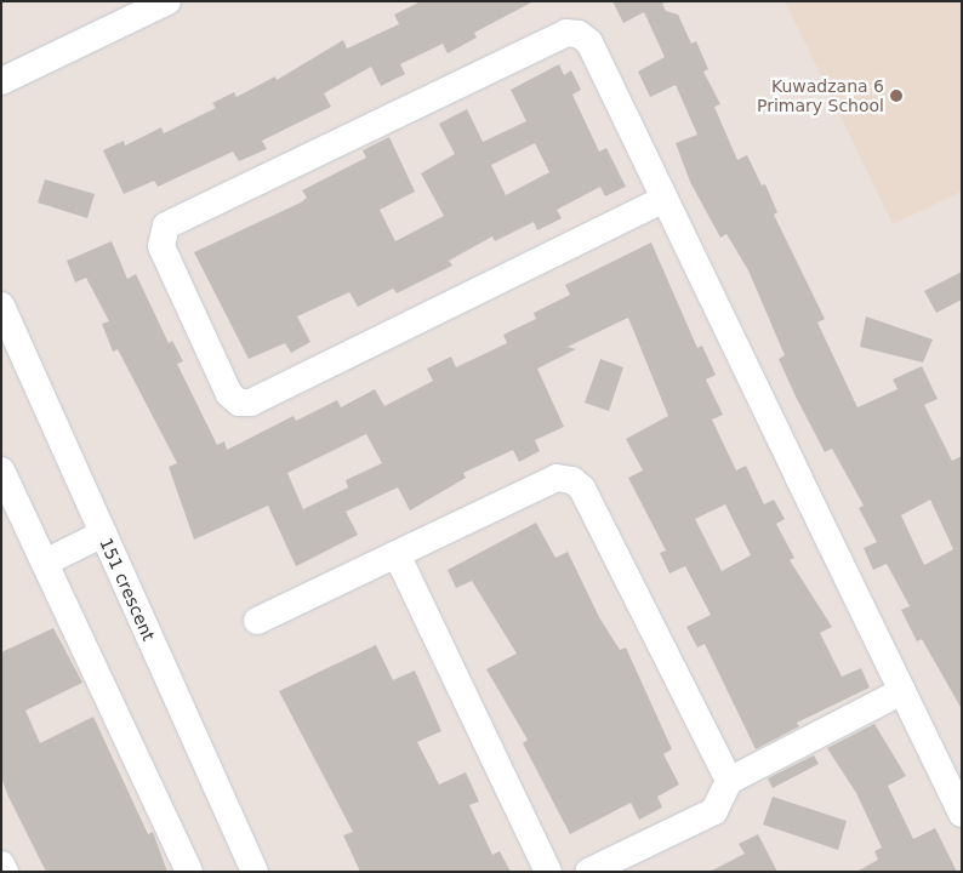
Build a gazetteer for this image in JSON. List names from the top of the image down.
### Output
{
  "streets": {
    "street": ["151 crescent"]
  },
  "places": ["Kuwadzana 6 Primary School"]
}
